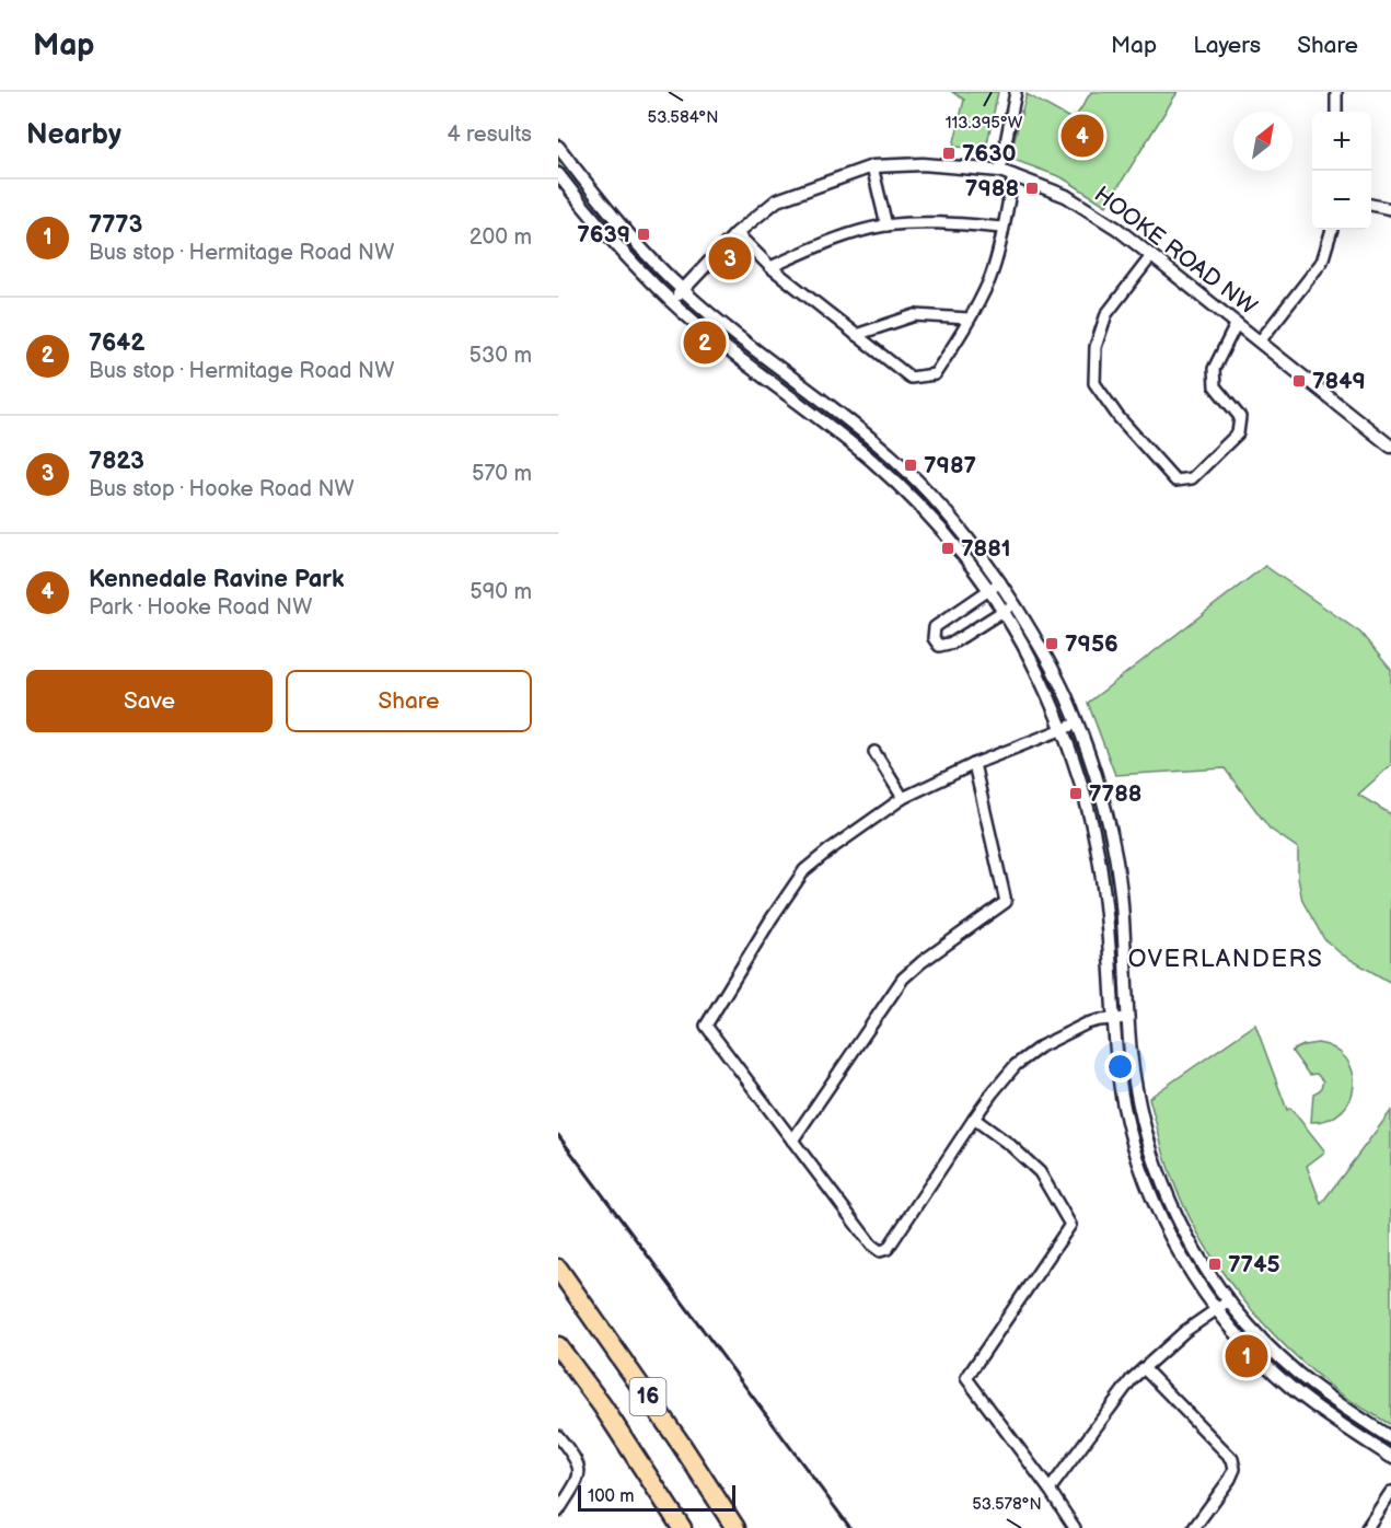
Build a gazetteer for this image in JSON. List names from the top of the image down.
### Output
{
  "streets": {
    "highway": ["16"],
    "street": ["HOOKE ROAD NW"]
  },
  "districts": ["OVERLANDERS"],
  "places": {
    "transit": [
      "7630",
      "7988",
      "7639",
      "7849",
      "7987",
      "7881",
      "7956",
      "7788",
      "7745"
    ]
  },
  "scale_bar": "100 m",
  "north": "top right",
  "page": {
    "header": "Map",
    "nav": ["Map", "Layers", "Share"],
    "heading": ["Nearby", "4 results"],
    "map_buttons": ["+", "−"],
    "pins": [
      "4",
      "3",
      "2",
      "1"
    ],
    "list": [
      {
        "mark": "1",
        "name": "7773",
        "note": "Bus stop · Hermitage Road NW",
        "value": "200 m"
      },
      {
        "mark": "2",
        "name": "7642",
        "note": "Bus stop · Hermitage Road NW",
        "value": "530 m"
      },
      {
        "mark": "3",
        "name": "7823",
        "note": "Bus stop · Hooke Road NW",
        "value": "570 m"
      },
      {
        "mark": "4",
        "name": "Kennedale Ravine Park",
        "note": "Park · Hooke Road NW",
        "value": "590 m"
      }
    ],
    "buttons": ["Save", "Share"],
    "scale": "100 m"
  },
  "coordinates": ["53.584°N", "113.395°W", "53.578°N"]
}
